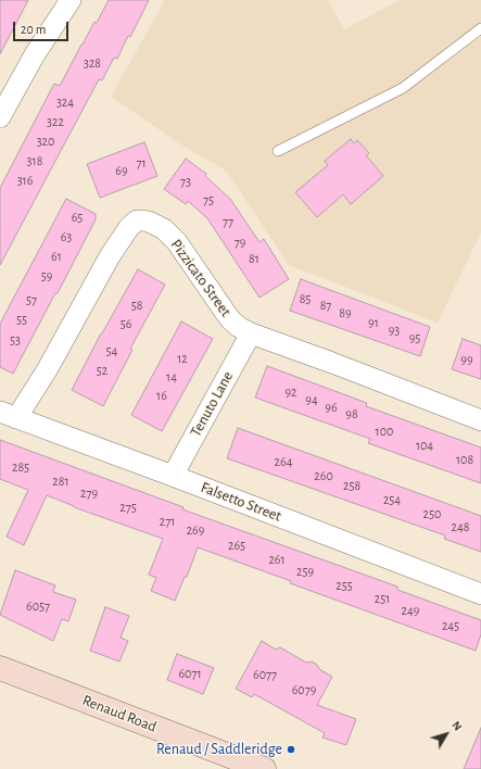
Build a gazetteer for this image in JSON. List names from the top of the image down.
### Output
{
  "streets": {
    "street": [
      "Pizzicato Street",
      "Tenuto Lane",
      "Falsetto Street",
      "Renaud Road"
    ]
  },
  "crossings": [
    ["Pizzicato Street", "Tenuto Lane"],
    ["Pizzicato Street", "Falsetto Street"],
    ["Tenuto Lane", "Falsetto Street"]
  ],
  "places": ["Renaud / Saddleridge"],
  "house_numbers": [
    "328",
    "324",
    "322",
    "320",
    "318",
    "71",
    "69",
    "316",
    "73",
    "75",
    "65",
    "77",
    "63",
    "79",
    "61",
    "81",
    "59",
    "85",
    "57",
    "58",
    "87",
    "89",
    "55",
    "91",
    "56",
    "93",
    "95",
    "53",
    "54",
    "12",
    "99",
    "52",
    "14",
    "92",
    "16",
    "94",
    "96",
    "98",
    "100",
    "104",
    "108",
    "264",
    "285",
    "260",
    "281",
    "258",
    "279",
    "254",
    "275",
    "250",
    "271",
    "248",
    "269",
    "265",
    "261",
    "259",
    "255",
    "251",
    "6057",
    "249",
    "245",
    "6071",
    "6077",
    "6079"
  ],
  "scale_bar": "20 m",
  "north": "top right"
}
